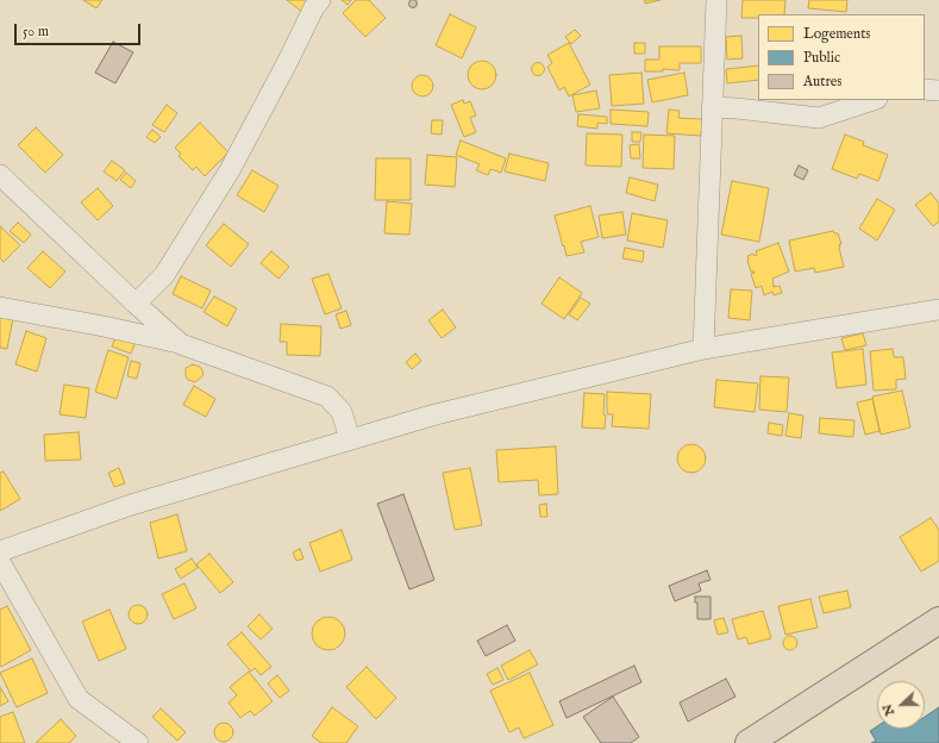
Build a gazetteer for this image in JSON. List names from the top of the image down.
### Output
{
  "legend": ["Logements", "Public", "Autres"],
  "scale_bar": "50 m",
  "north": "left"
}
